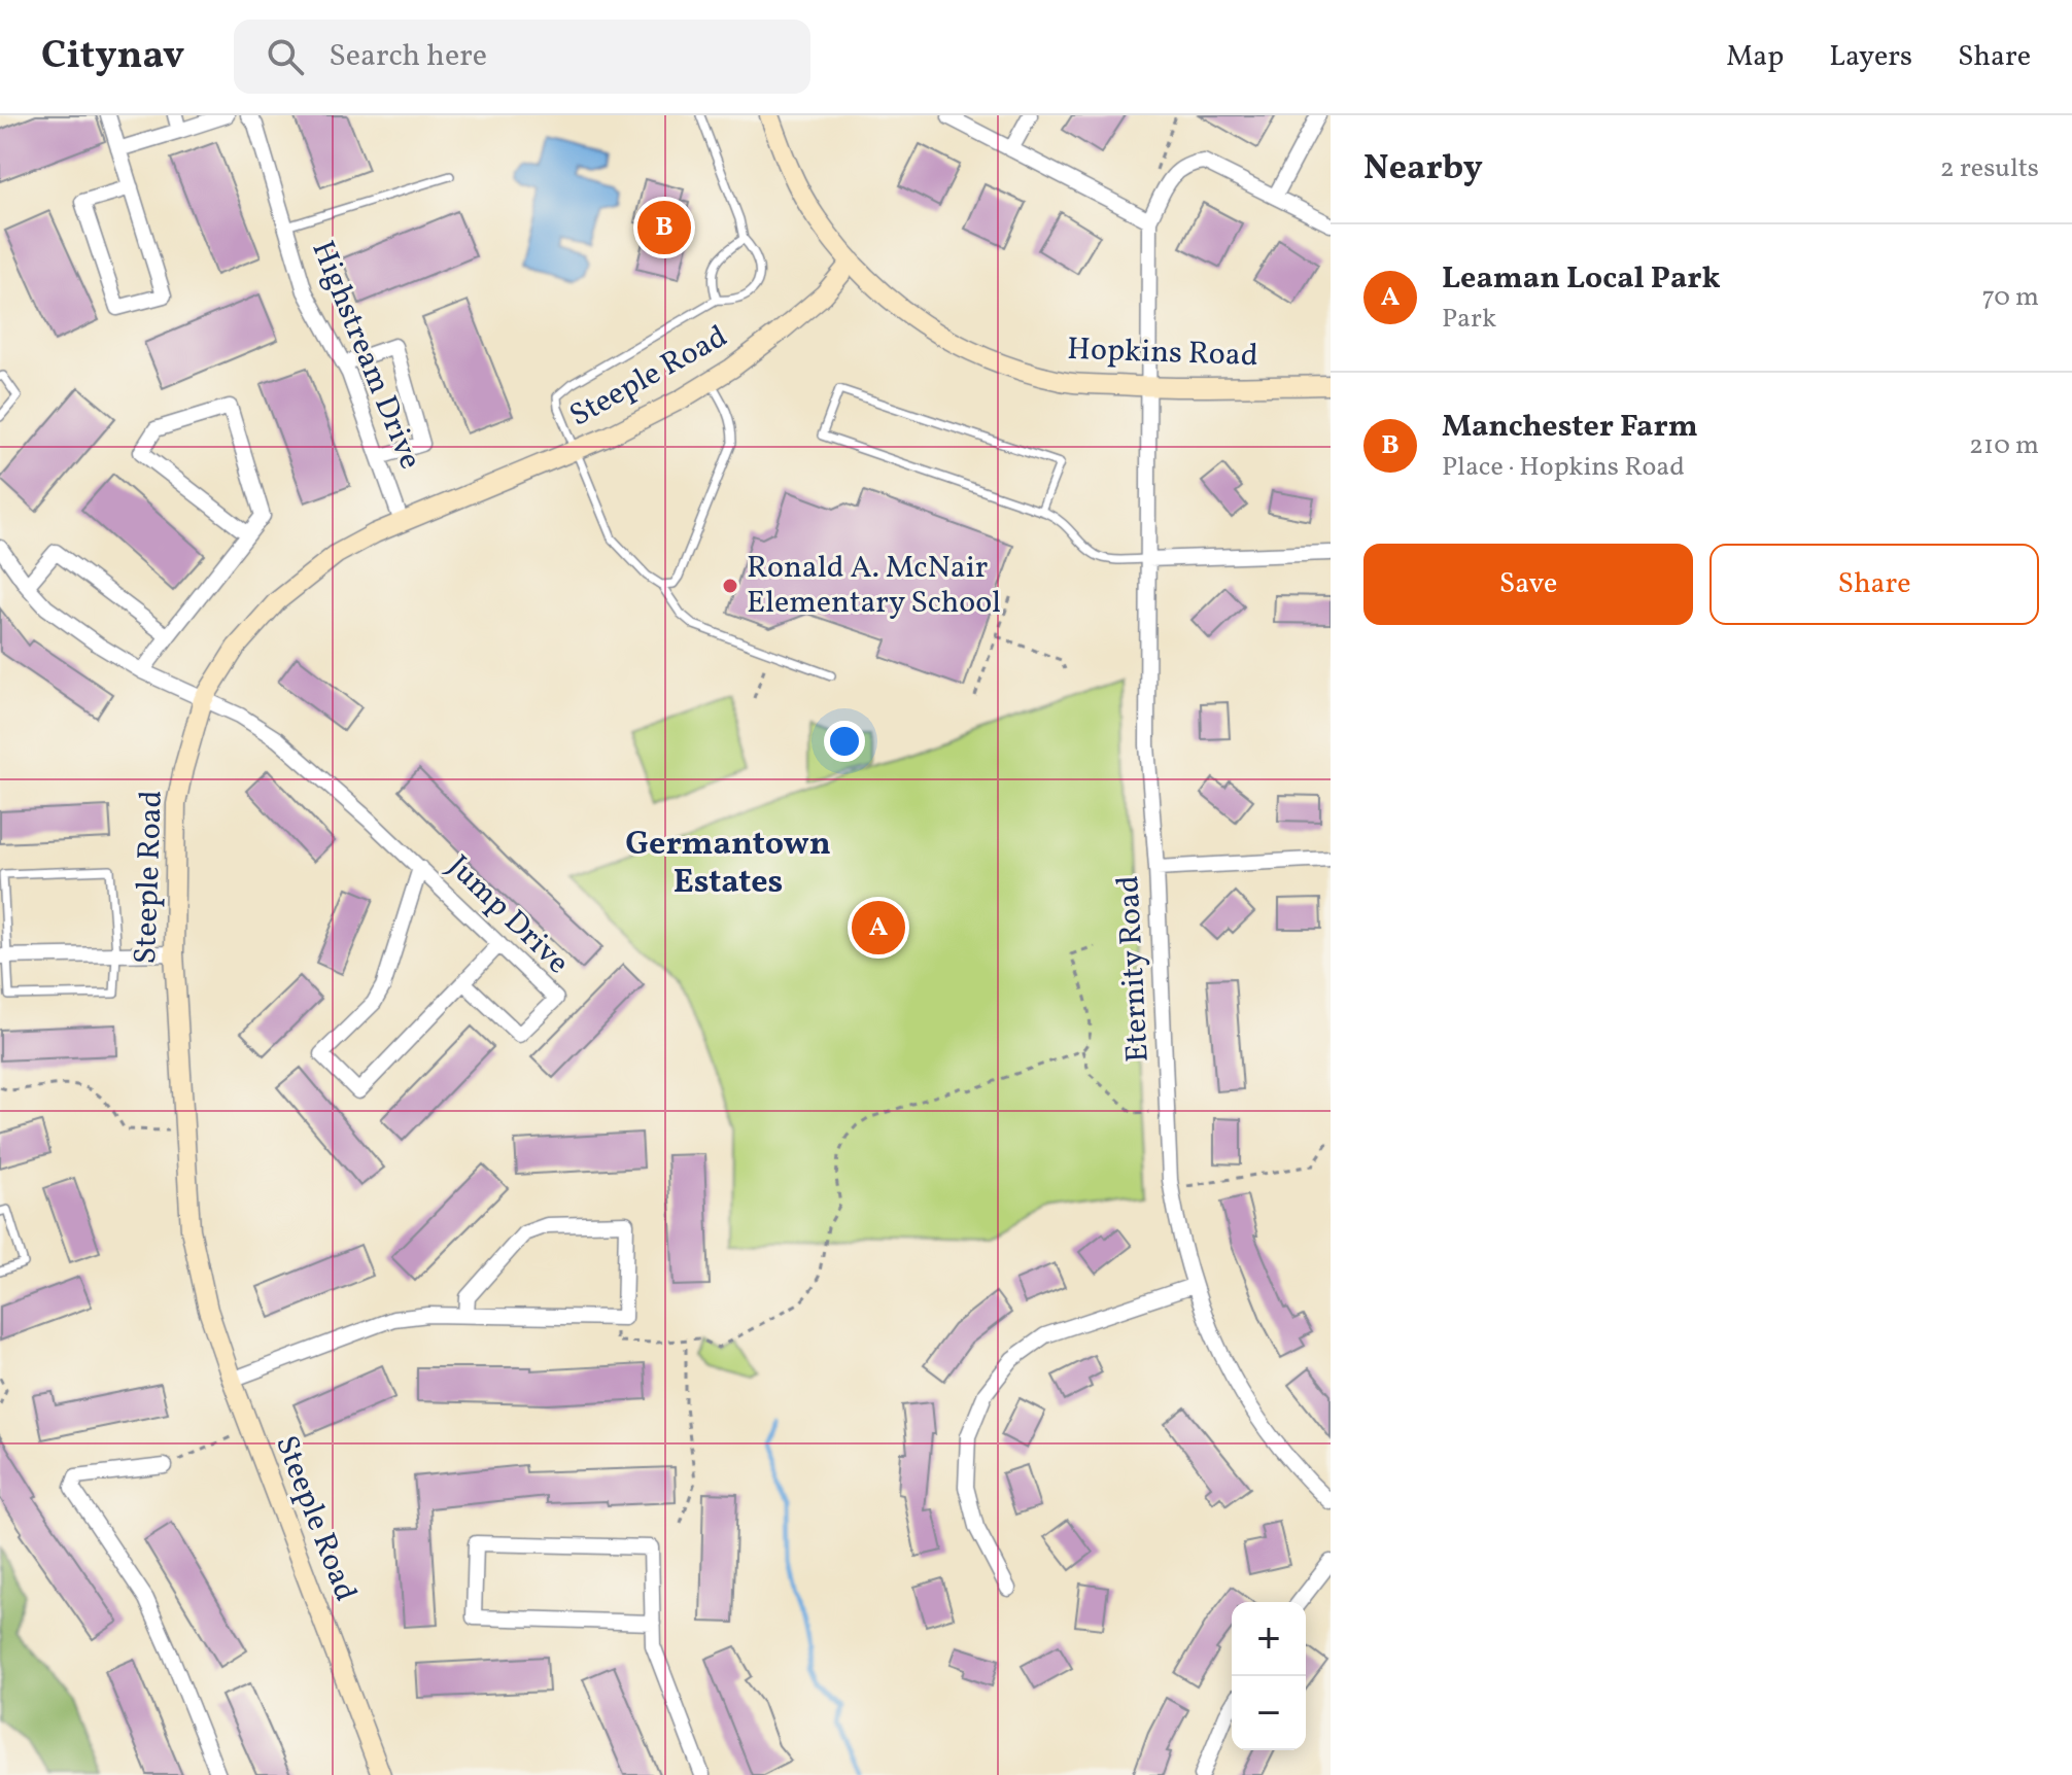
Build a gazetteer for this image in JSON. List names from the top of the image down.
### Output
{
  "streets": {
    "street": [
      "Hopkins Road",
      "Highstream Drive",
      "Steeple Road",
      "Jump Drive",
      "Eternity Road"
    ]
  },
  "crossings": [
    ["Hopkins Road", "Steeple Road"],
    ["Hopkins Road", "Eternity Road"],
    ["Highstream Drive", "Steeple Road"],
    ["Steeple Road", "Jump Drive"]
  ],
  "districts": ["Germantown Estates"],
  "places": ["Ronald A. McNair Elementary School"],
  "page": {
    "header": "Citynav",
    "search": "Search here",
    "nav": ["Map", "Layers", "Share"],
    "heading": ["Nearby", "2 results"],
    "pins": ["B", "A"],
    "list": [
      {
        "mark": "A",
        "name": "Leaman Local Park",
        "note": "Park",
        "value": "70 m"
      },
      {
        "mark": "B",
        "name": "Manchester Farm",
        "note": "Place · Hopkins Road",
        "value": "210 m"
      }
    ],
    "buttons": ["Save", "Share"],
    "map_buttons": ["+", "−"]
  }
}
